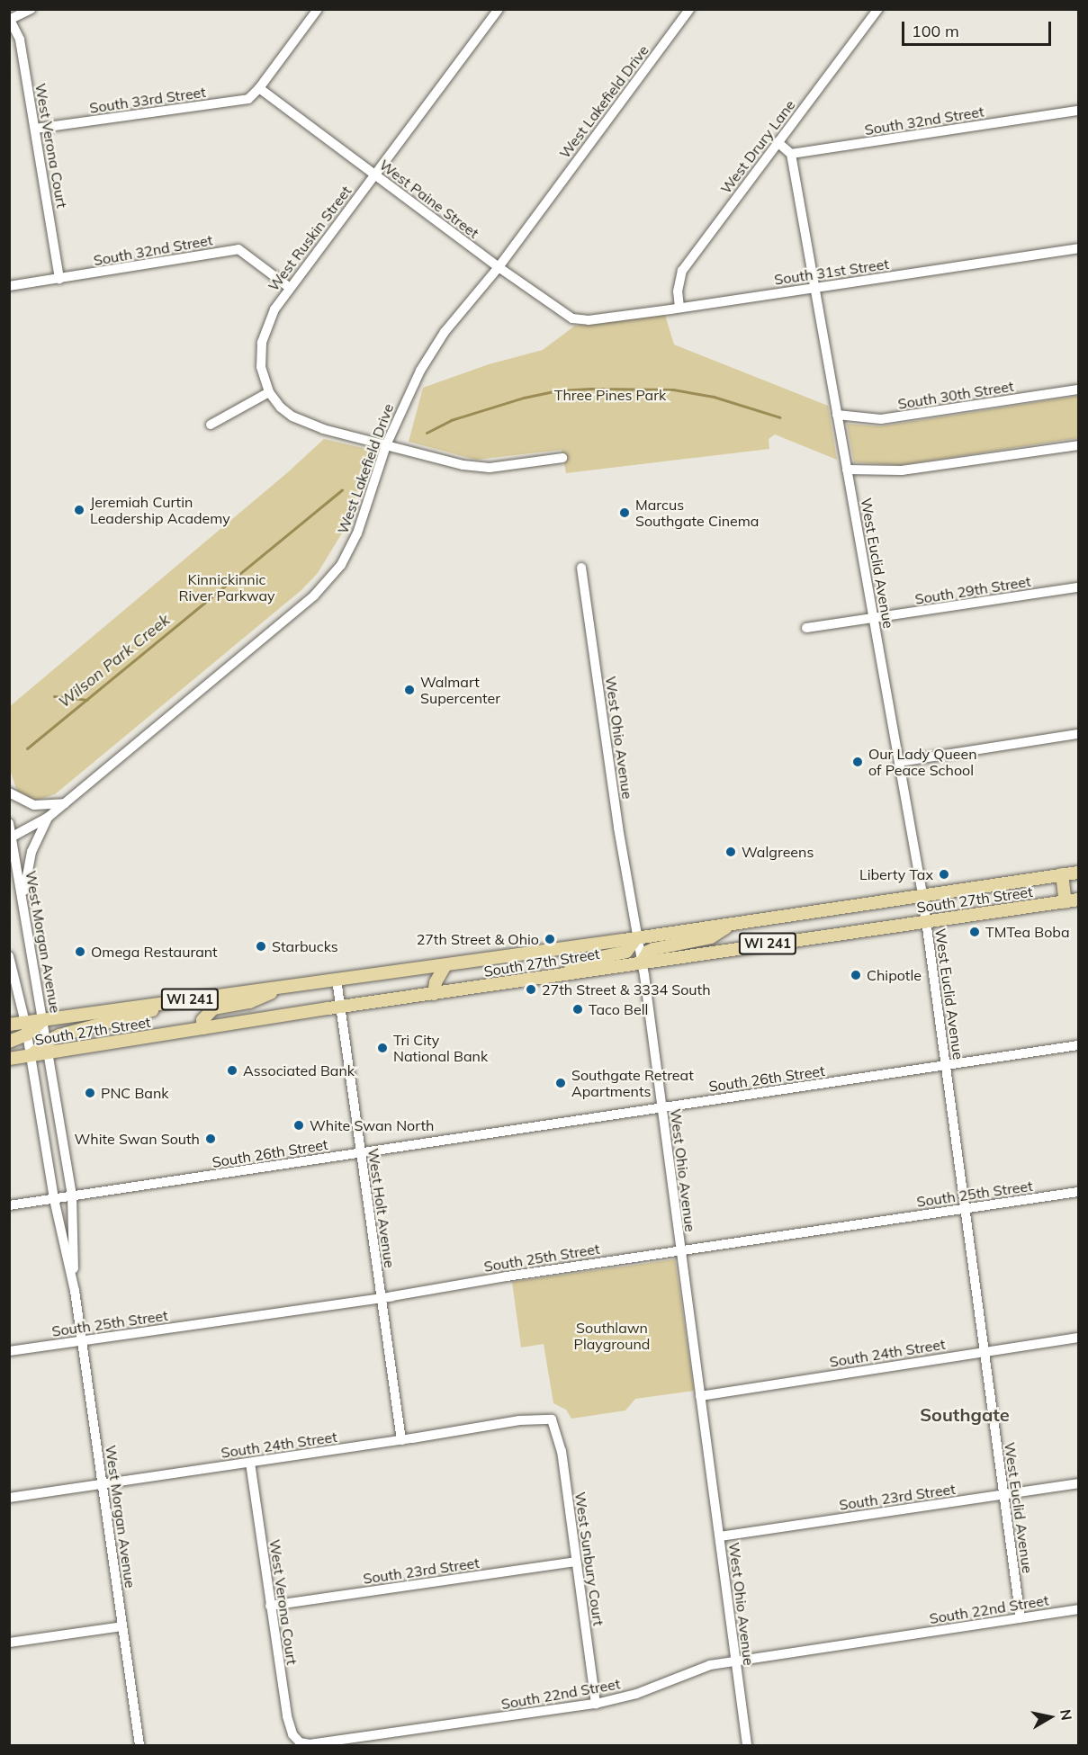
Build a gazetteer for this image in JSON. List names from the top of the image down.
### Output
{
  "streets": {
    "main road": ["South 27th Street", "WI 241"],
    "street": [
      "South 33rd Street",
      "West Lakefield Drive",
      "South 32nd Street",
      "West Verona Court",
      "West Drury Lane",
      "West Paine Street",
      "West Ruskin Street",
      "South 31st Street",
      "South 30th Street",
      "West Euclid Avenue",
      "South 29th Street",
      "West Ohio Avenue",
      "West Morgan Avenue",
      "South 26th Street",
      "South 25th Street",
      "West Holt Avenue",
      "South 24th Street",
      "South 23rd Street",
      "West Sunbury Court",
      "South 22nd Street"
    ]
  },
  "crossings": [
    ["South 33rd Street", "West Verona Court"],
    ["South 33rd Street", "West Paine Street"],
    ["West Lakefield Drive", "West Paine Street"],
    ["West Lakefield Drive", "West Ruskin Street"],
    ["West Lakefield Drive", "West Morgan Avenue"],
    ["South 32nd Street", "West Verona Court"],
    ["South 32nd Street", "West Ruskin Street"],
    ["South 32nd Street", "West Euclid Avenue"],
    ["West Verona Court", "South 24th Street"],
    ["West Verona Court", "South 23rd Street"],
    ["West Verona Court", "South 22nd Street"],
    ["West Drury Lane", "South 31st Street"],
    ["West Paine Street", "West Ruskin Street"],
    ["West Paine Street", "South 31st Street"],
    ["South 31st Street", "West Euclid Avenue"],
    ["South 30th Street", "West Euclid Avenue"],
    ["West Euclid Avenue", "South 29th Street"],
    ["West Euclid Avenue", "South 27th Street"],
    ["West Euclid Avenue", "South 26th Street"],
    ["West Euclid Avenue", "South 25th Street"],
    ["West Euclid Avenue", "South 24th Street"],
    ["West Euclid Avenue", "South 23rd Street"],
    ["West Euclid Avenue", "South 22nd Street"],
    ["West Ohio Avenue", "South 27th Street"],
    ["West Ohio Avenue", "South 26th Street"],
    ["West Ohio Avenue", "South 25th Street"],
    ["West Ohio Avenue", "South 24th Street"],
    ["West Ohio Avenue", "South 23rd Street"],
    ["West Ohio Avenue", "South 22nd Street"],
    ["South 27th Street", "West Morgan Avenue"],
    ["South 27th Street", "West Holt Avenue"],
    ["West Morgan Avenue", "South 26th Street"],
    ["West Morgan Avenue", "South 25th Street"],
    ["West Morgan Avenue", "South 24th Street"],
    ["South 26th Street", "West Holt Avenue"],
    ["South 25th Street", "West Holt Avenue"],
    ["West Holt Avenue", "South 24th Street"],
    ["South 24th Street", "West Sunbury Court"],
    ["South 23rd Street", "West Sunbury Court"],
    ["West Sunbury Court", "South 22nd Street"]
  ],
  "districts": ["Southgate"],
  "water": ["Wilson Park Creek"],
  "parks": ["Three Pines Park", "Kinnickinnic River Parkway", "Southlawn Playground"],
  "places": [
    "Jeremiah Curtin Leadership Academy",
    "Marcus Southgate Cinema",
    "Walmart Supercenter",
    "Our Lady Queen of Peace School",
    "Walgreens",
    "Liberty Tax",
    "TMTea Boba",
    "27th Street & Ohio",
    "Starbucks",
    "Omega Restaurant",
    "Chipotle",
    "27th Street & 3334 South",
    "Taco Bell",
    "Tri City National Bank",
    "Associated Bank",
    "Southgate Retreat Apartments",
    "PNC Bank",
    "White Swan North",
    "White Swan South"
  ],
  "scale_bar": "100 m",
  "north": "right"
}
